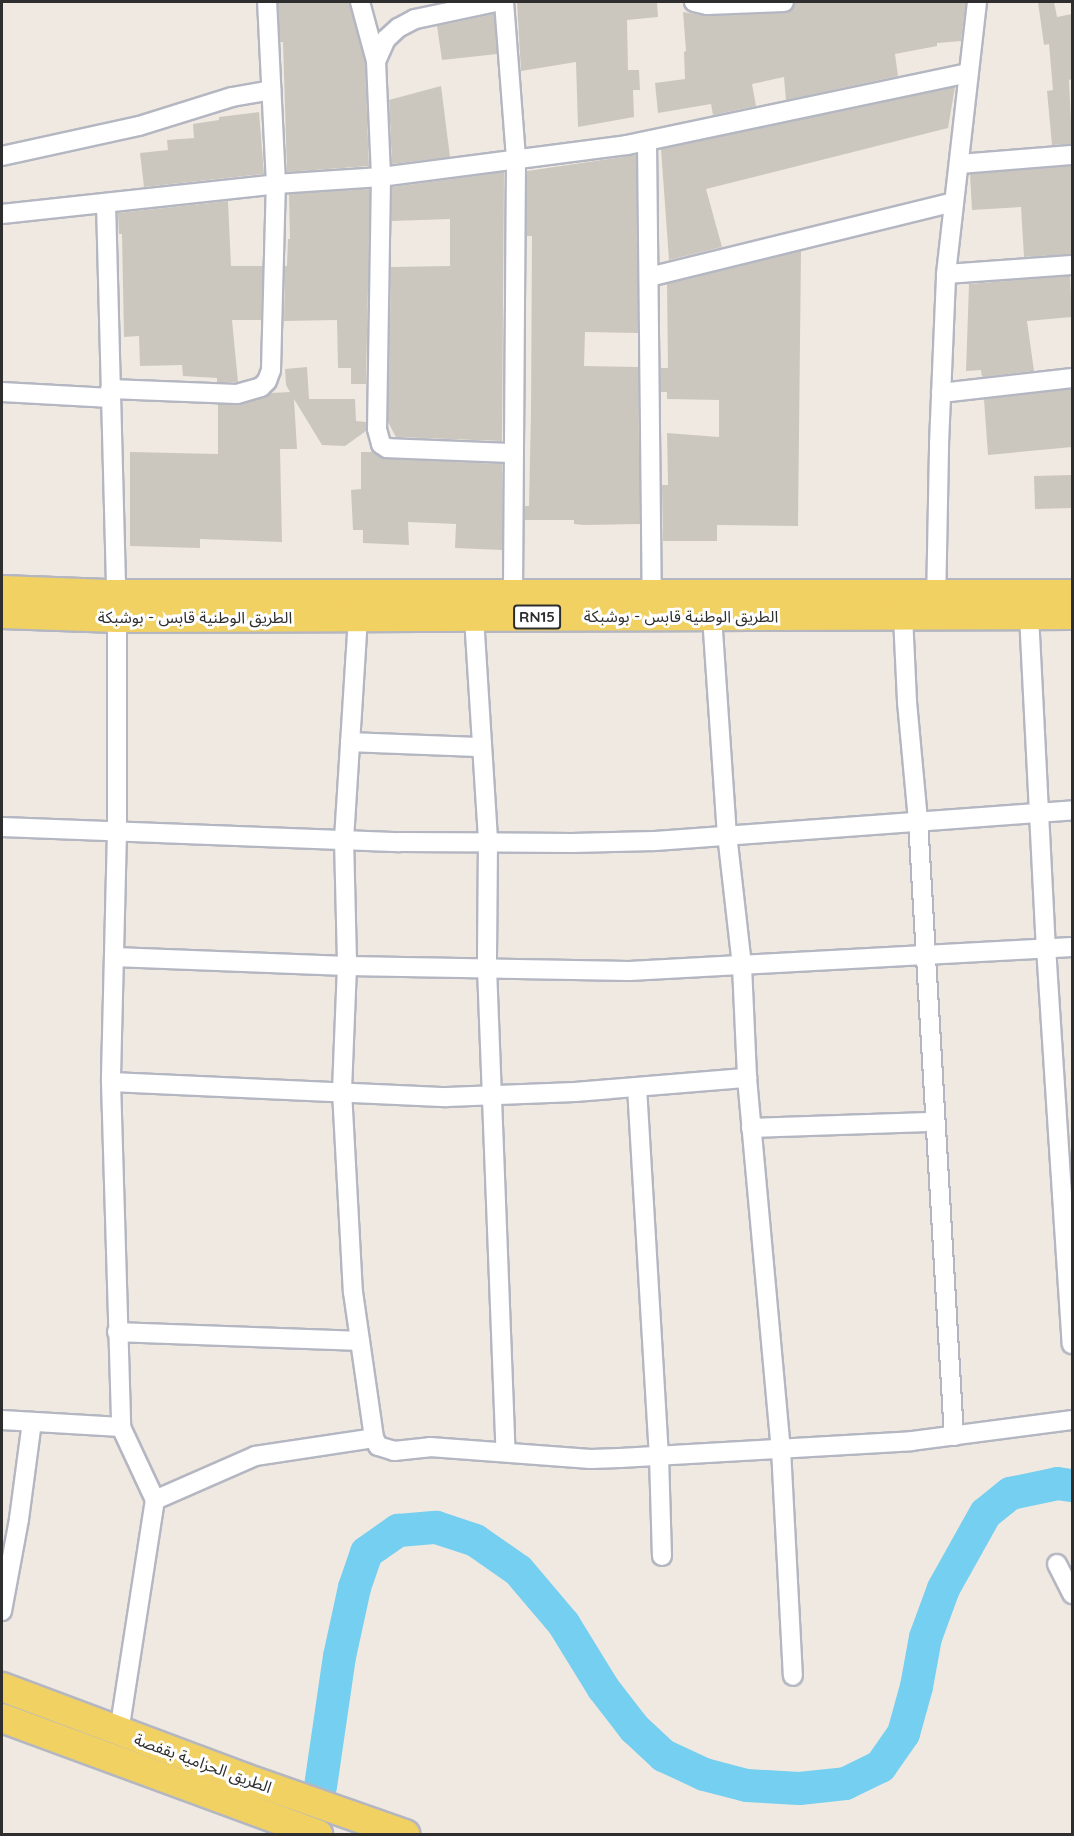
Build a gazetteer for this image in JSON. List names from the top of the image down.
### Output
{
  "streets": {
    "main road": ["الطريق الوطنية قابس - بوشبكة", "RN15", "الطريق الحزامية بقفصة"]
  }
}
